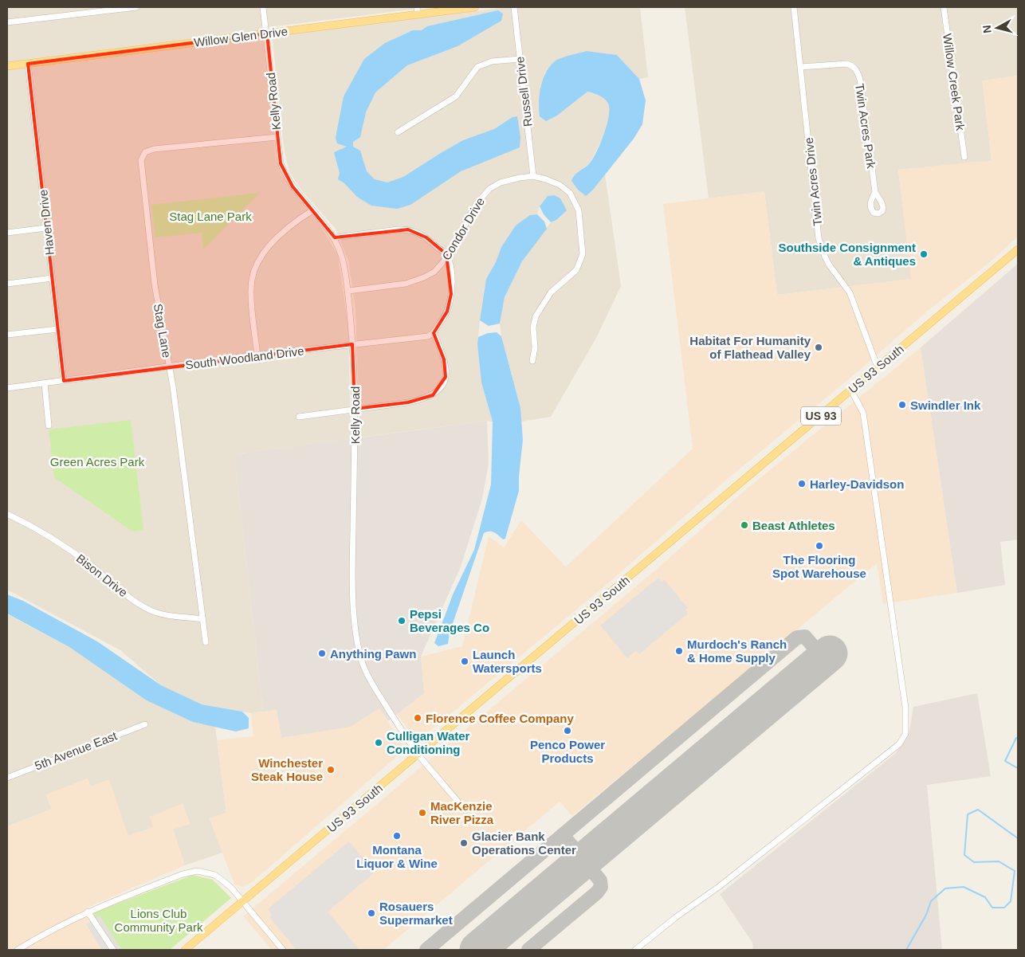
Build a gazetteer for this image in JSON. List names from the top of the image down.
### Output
{
  "streets": {
    "main road": ["Willow Glen Drive", "US 93 South", "US 93"],
    "street": [
      "Willow Creek Park",
      "Russell Drive",
      "Kelly Road",
      "Twin Acres Park",
      "Twin Acres Drive",
      "Haven Drive",
      "Condor Drive",
      "Stag Lane",
      "South Woodland Drive",
      "Bison Drive",
      "5th Avenue East"
    ]
  },
  "crossings": [
    ["Willow Glen Drive", "Kelly Road"],
    ["Willow Glen Drive", "Haven Drive"],
    ["Russell Drive", "Condor Drive"],
    ["Kelly Road", "Condor Drive"],
    ["Kelly Road", "Stag Lane"],
    ["Kelly Road", "South Woodland Drive"],
    ["Kelly Road", "US 93 South"],
    ["Twin Acres Park", "Twin Acres Drive"],
    ["Twin Acres Drive", "US 93 South"],
    ["Haven Drive", "South Woodland Drive"],
    ["Stag Lane", "South Woodland Drive"],
    ["Stag Lane", "Bison Drive"]
  ],
  "parks": ["Stag Lane Park", "Green Acres Park", "Lions Club Community Park"],
  "places": [
    "Southside Consignment & Antiques",
    "Habitat For Humanity of Flathead Valley",
    "Swindler Ink",
    "Harley-Davidson",
    "Beast Athletes",
    "The Flooring Spot Warehouse",
    "Pepsi Beverages Co",
    "Murdoch's Ranch & Home Supply",
    "Anything Pawn",
    "Launch Watersports",
    "Florence Coffee Company",
    "Penco Power Products",
    "Culligan Water Conditioning",
    "Winchester Steak House",
    "MacKenzie River Pizza",
    "Montana Liquor & Wine",
    "Glacier Bank Operations Center",
    "Rosauers Supermarket"
  ],
  "north": "left"
}
